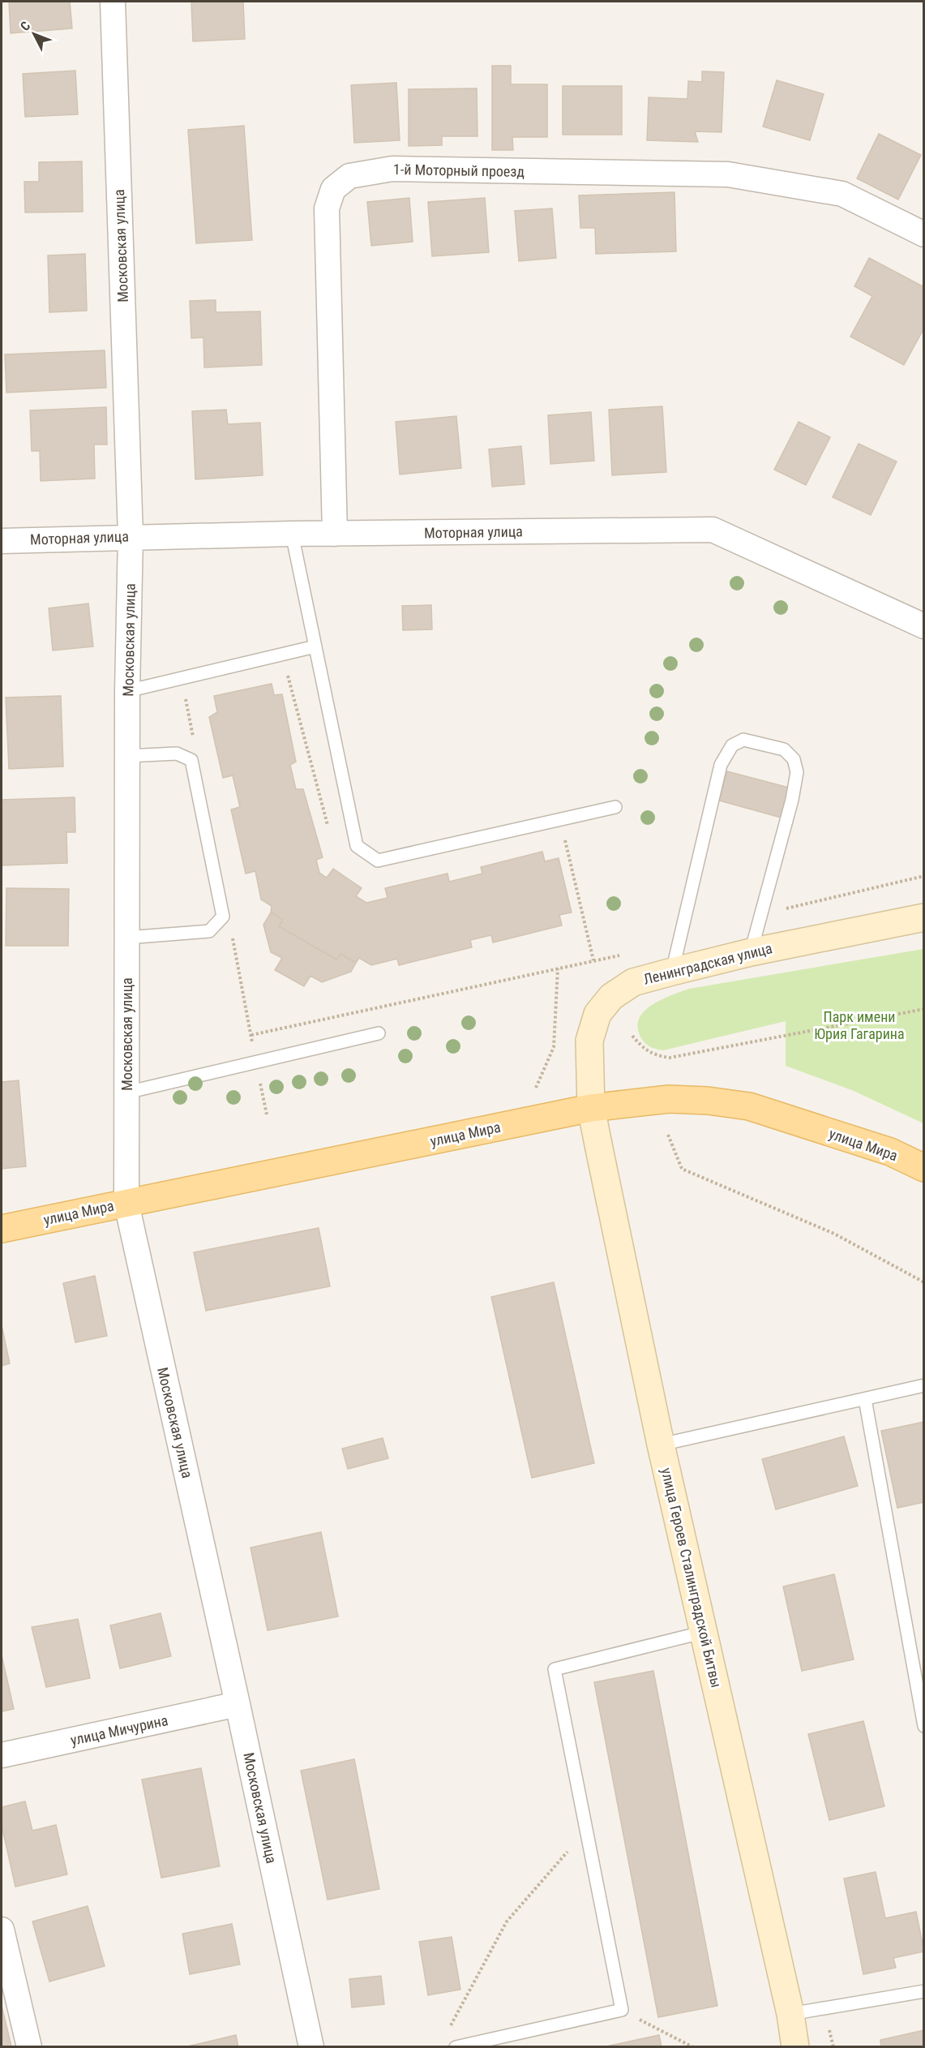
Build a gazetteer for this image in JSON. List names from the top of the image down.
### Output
{
  "streets": {
    "main road": ["улица Мира"],
    "street": [
      "1-й Моторный проезд",
      "Московская улица",
      "Моторная улица",
      "Ленинградская улица",
      "улица Героев Сталинградской Битвы",
      "улица Мичурина"
    ]
  },
  "crossings": [
    ["1-й Моторный проезд", "Моторная улица"],
    ["Московская улица", "Моторная улица"],
    ["Московская улица", "улица Мира"],
    ["Московская улица", "улица Мичурина"],
    ["Ленинградская улица", "улица Мира"],
    ["Ленинградская улица", "улица Героев Сталинградской Битвы"],
    ["улица Мира", "улица Героев Сталинградской Битвы"]
  ],
  "parks": ["Парк имени Юрия Гагарина"],
  "north": "top left"
}
